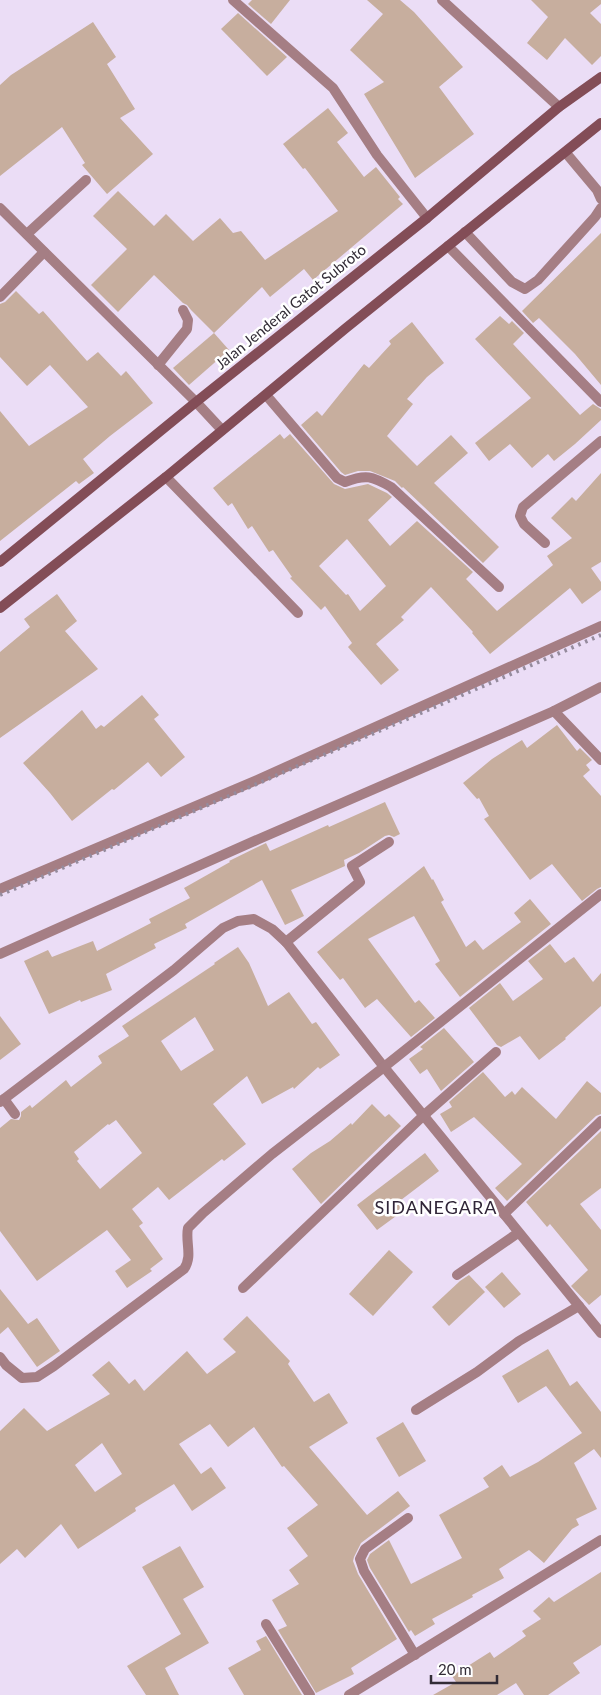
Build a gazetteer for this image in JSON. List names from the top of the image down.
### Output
{
  "streets": {
    "main road": ["Jalan Jenderal Gatot Subroto"]
  },
  "districts": ["SIDANEGARA"],
  "scale_bar": "20 m"
}
